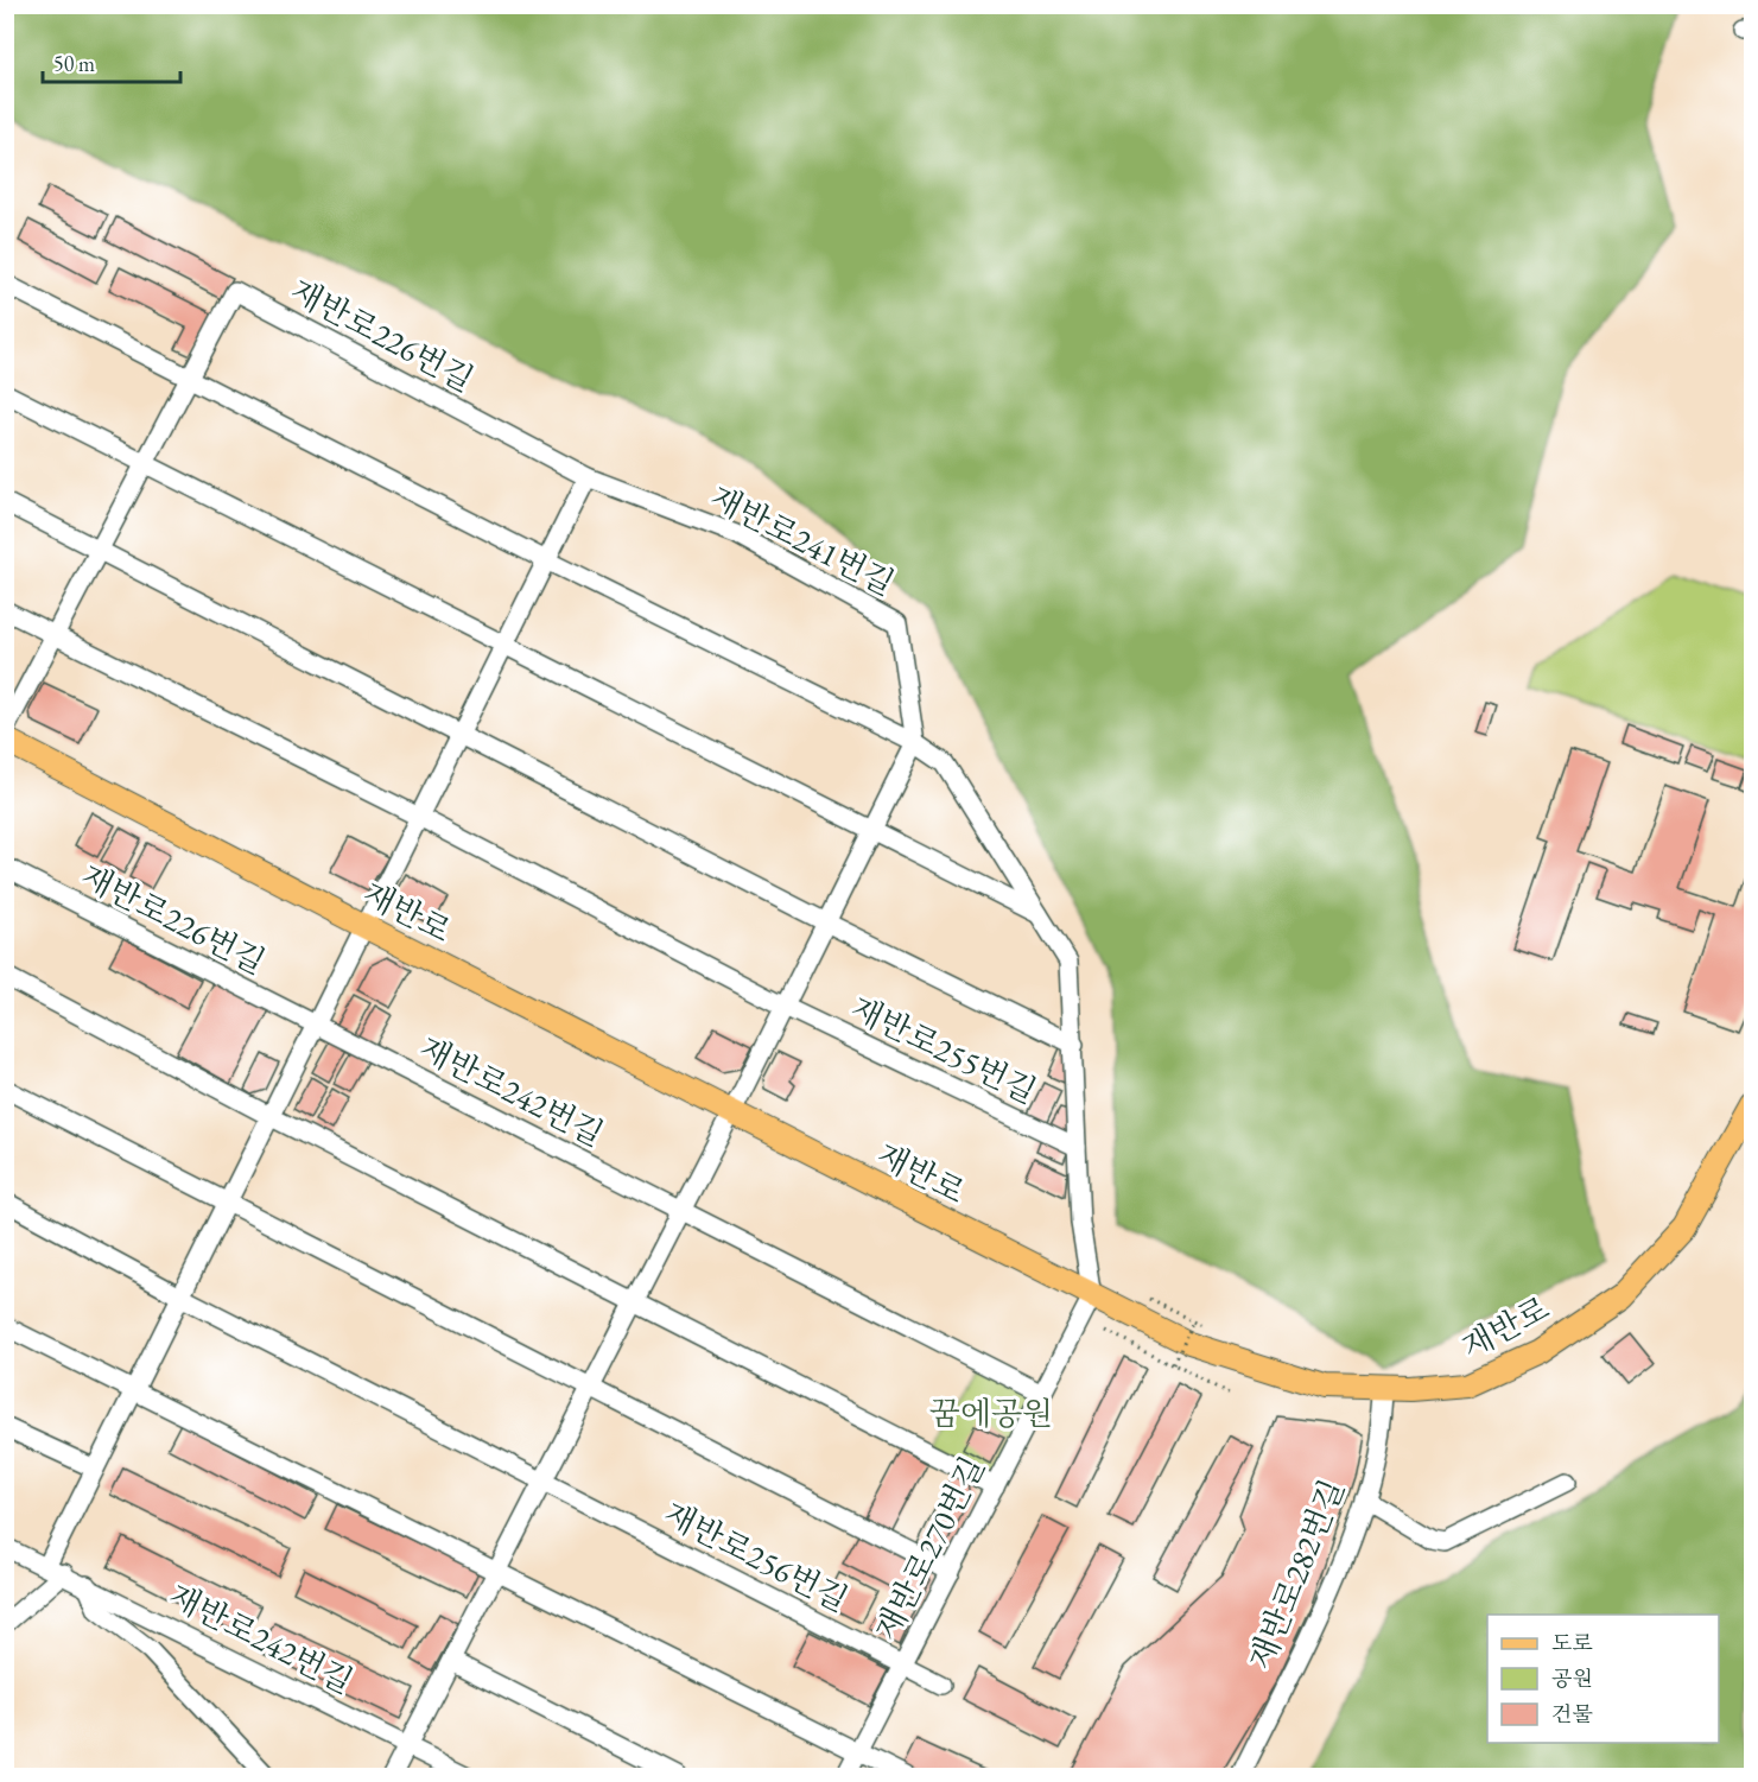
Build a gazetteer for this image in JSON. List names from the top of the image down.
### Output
{
  "streets": {
    "main road": ["재반로"],
    "street": [
      "재반로226번길",
      "재반로241번길",
      "재반로255번길",
      "재반로242번길",
      "재반로270번길",
      "재반로256번길",
      "재반로282번길"
    ]
  },
  "crossings": [
    ["재반로226번길", "재반로241번길"],
    ["재반로226번길", "재반로242번길"],
    ["재반로241번길", "재반로255번길"],
    ["재반로", "재반로255번길"],
    ["재반로", "재반로270번길"],
    ["재반로", "재반로282번길"],
    ["재반로255번길", "재반로270번길"],
    ["재반로270번길", "재반로256번길"]
  ],
  "parks": ["꿈에공원"],
  "legend": ["도로", "공원", "건물"],
  "scale_bar": "50 m"
}
